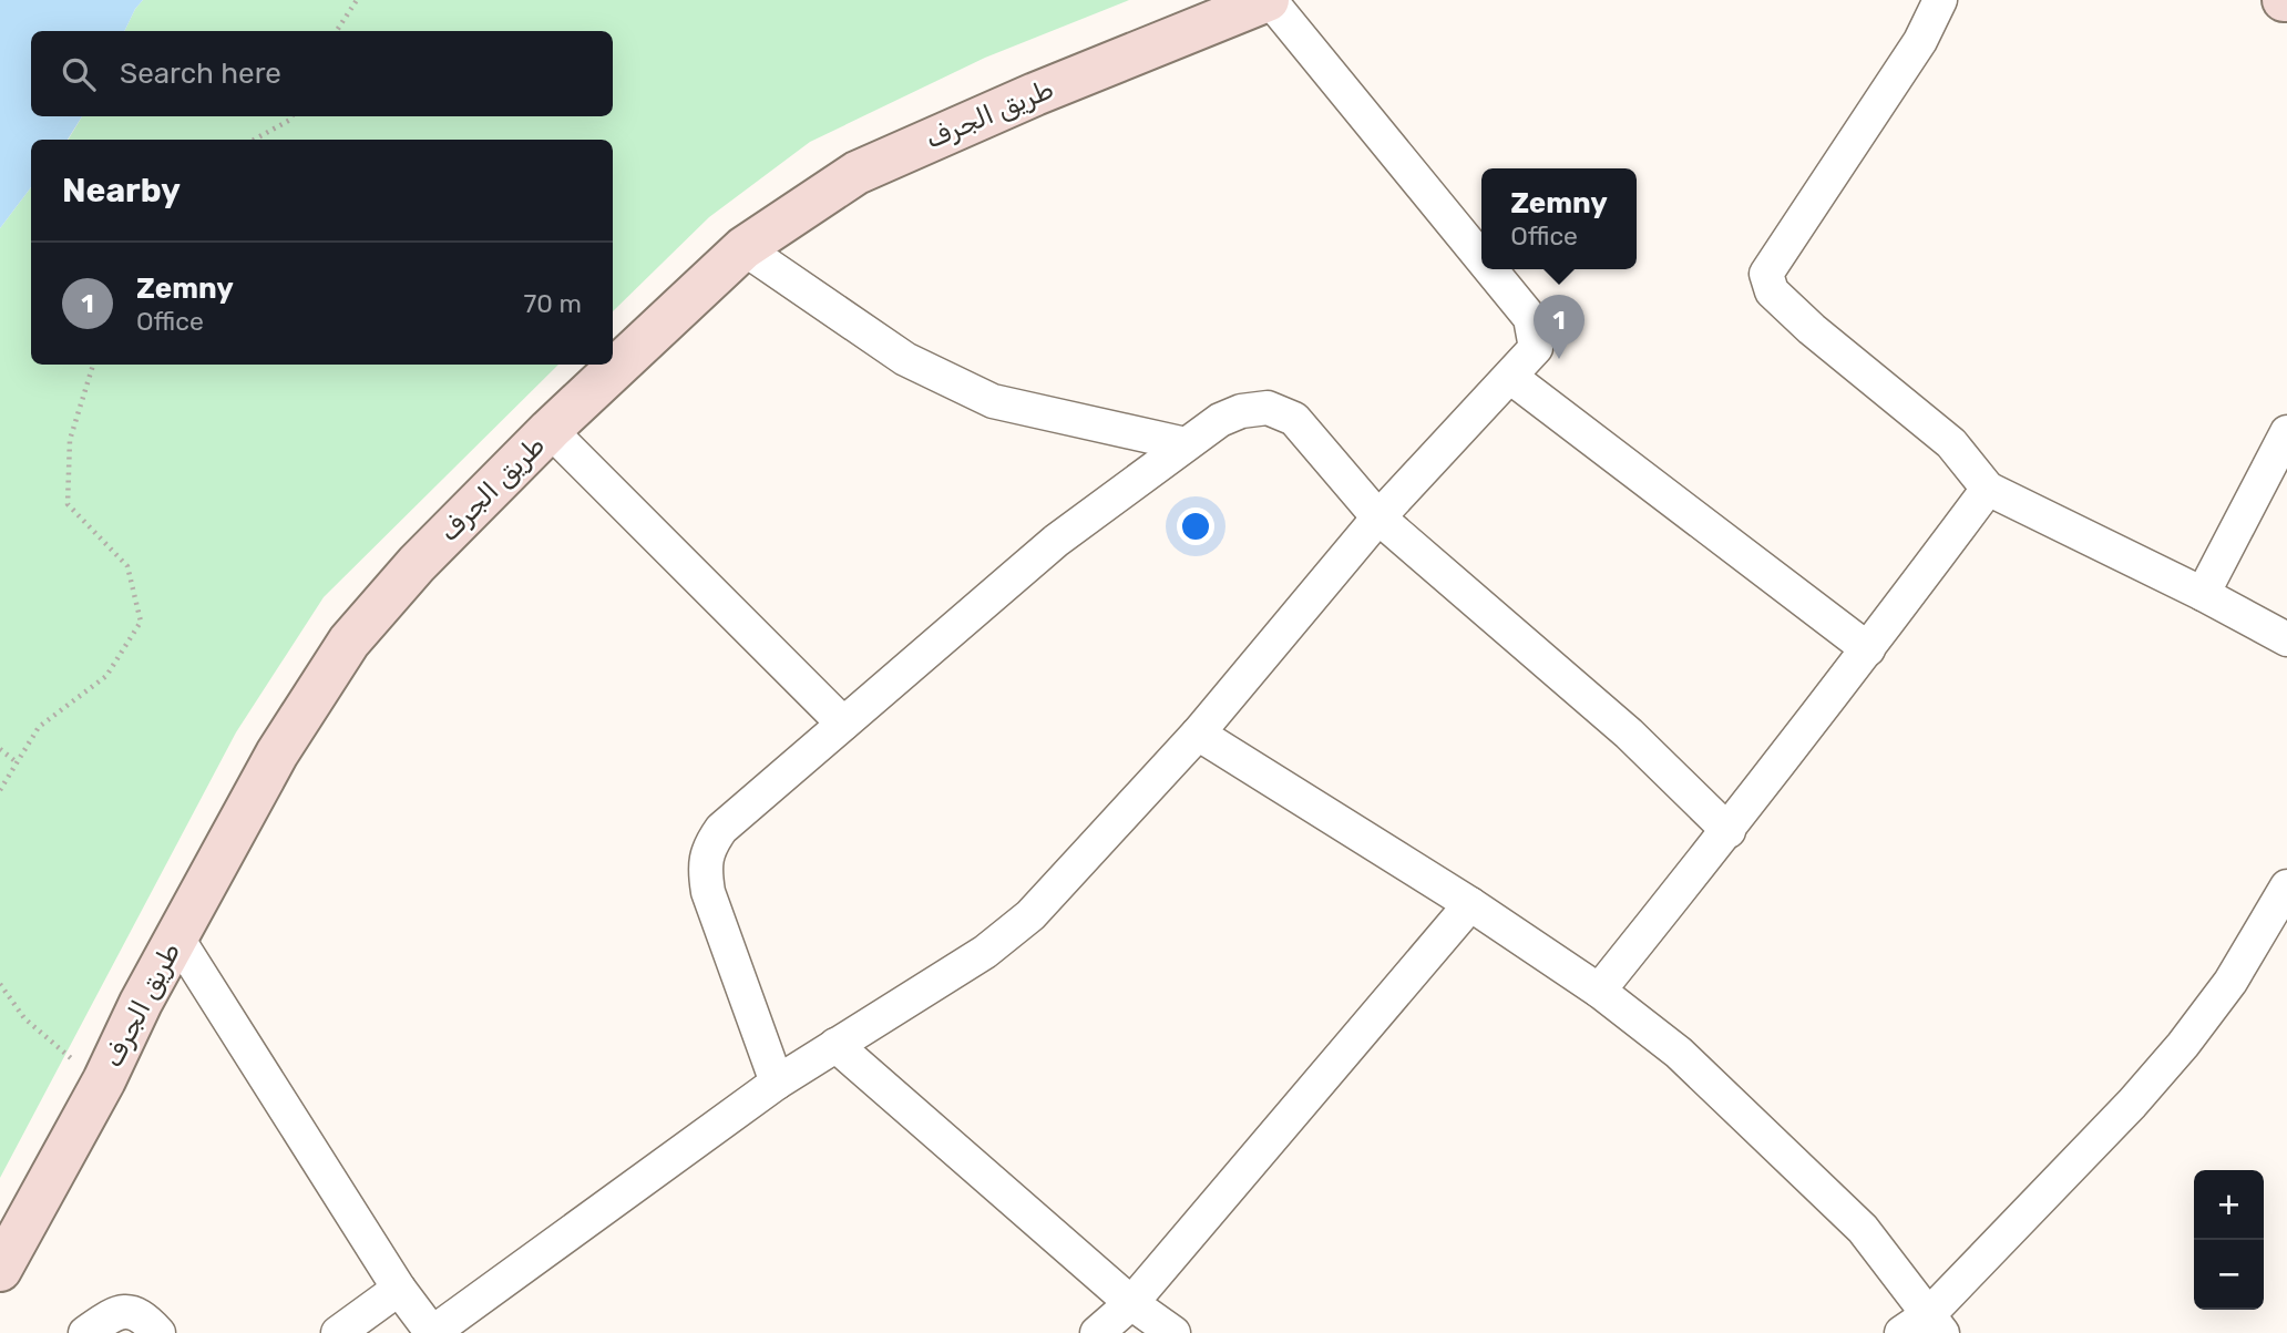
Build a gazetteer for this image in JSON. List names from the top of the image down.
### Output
{
  "streets": {
    "main road": ["طريق الجرف"]
  },
  "page": {
    "search": "Search here",
    "heading": "Nearby",
    "popup": ["Zemny", "Office"],
    "list": [
      {
        "mark": "1",
        "name": "Zemny",
        "note": "Office",
        "value": "70 m"
      }
    ],
    "pins": "1",
    "map_buttons": ["+", "−"]
  }
}
